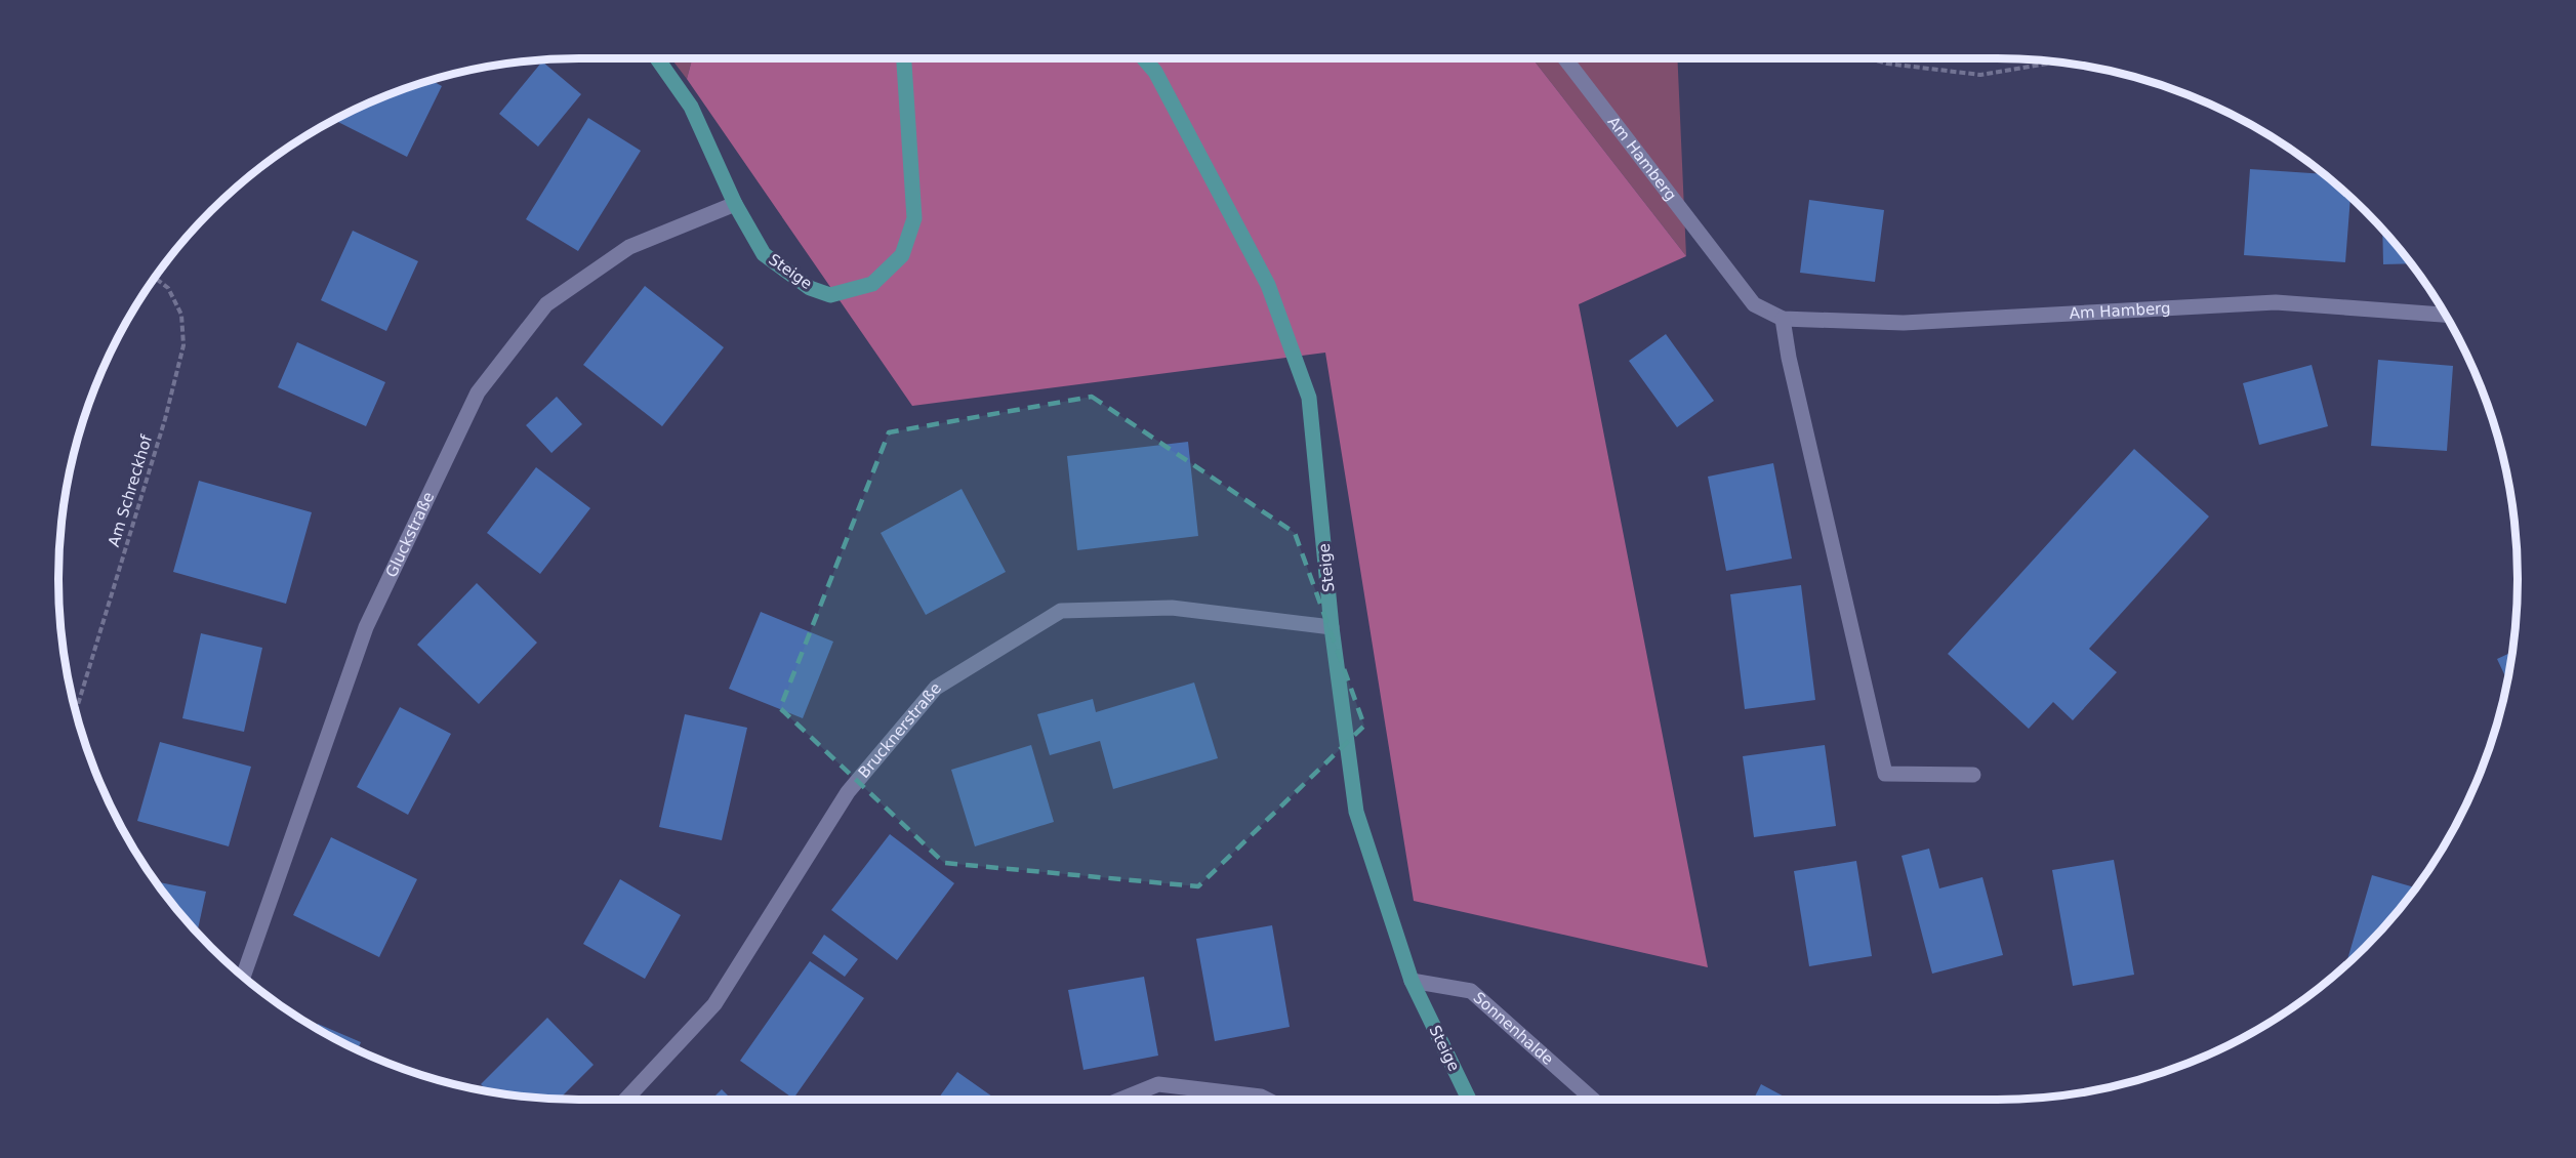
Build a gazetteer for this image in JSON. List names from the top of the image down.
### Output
{
  "streets": {
    "street": [
      "Am Hamberg",
      "Steige",
      "Gluckstraße",
      "Brucknerstraße",
      "Sonnenhalde"
    ],
    "path": ["Am Schreckhof"]
  },
  "crossings": [
    ["Steige", "Gluckstraße"],
    ["Steige", "Brucknerstraße"],
    ["Steige", "Sonnenhalde"]
  ]
}
